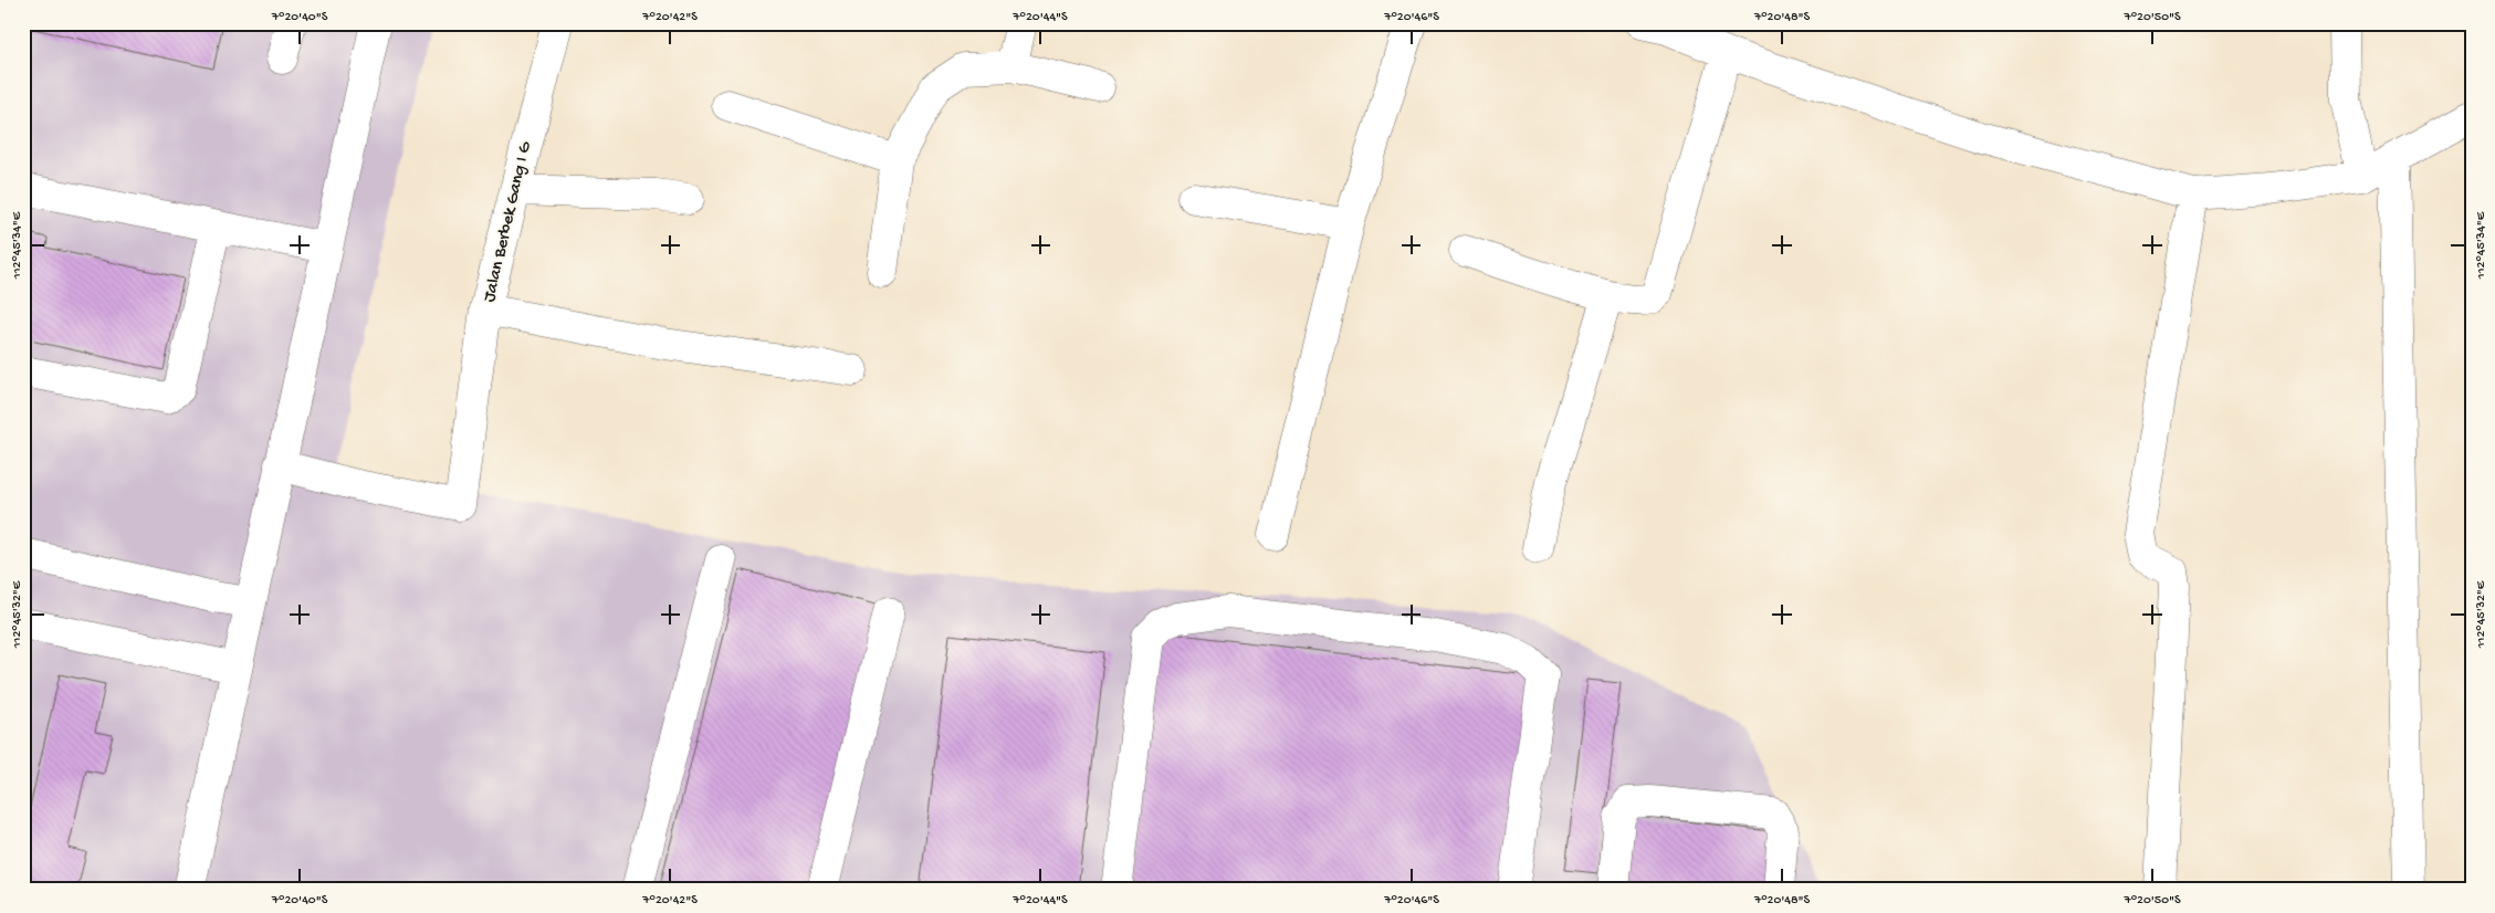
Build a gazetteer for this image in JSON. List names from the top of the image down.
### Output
{
  "streets": {
    "street": ["Jalan Berbek Gang I G"]
  },
  "coordinates": [
    "7°20'40\"S",
    "7°20'42\"S",
    "7°20'44\"S",
    "7°20'46\"S",
    "7°20'48\"S",
    "7°20'50\"S",
    "112°45'34\"E",
    "112°45'32\"E"
  ]
}
